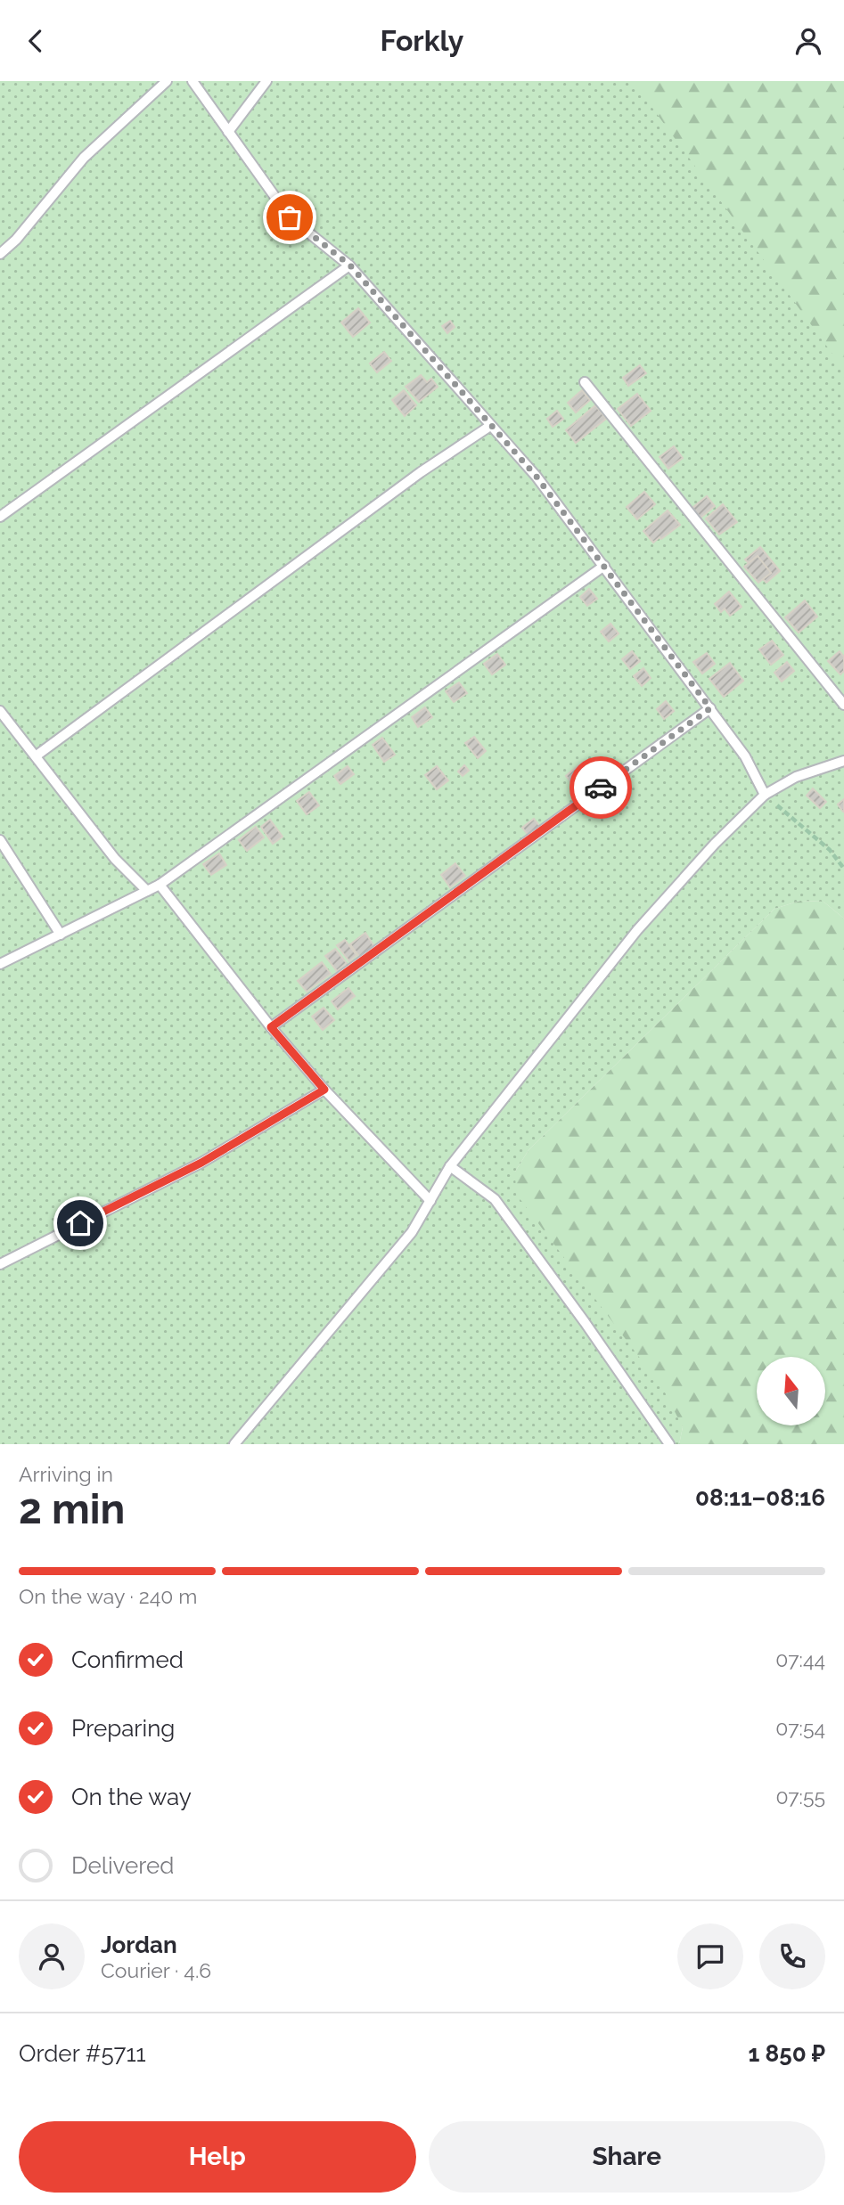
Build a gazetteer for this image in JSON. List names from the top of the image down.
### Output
{
  "north": "top",
  "page": {
    "header": "Forkly",
    "heading": ["2 min", "Arriving in", "08:11–08:16"],
    "panel": [
      "Jordan",
      "Courier · 4.6",
      "Order #5711",
      "1 850 ₽"
    ],
    "bar": "On the way · 240 m",
    "list": [
      ["Confirmed", "07:44"],
      ["Preparing", "07:54"],
      ["On the way", "07:55"],
      "Delivered"
    ],
    "buttons": ["Help", "Share"]
  }
}
